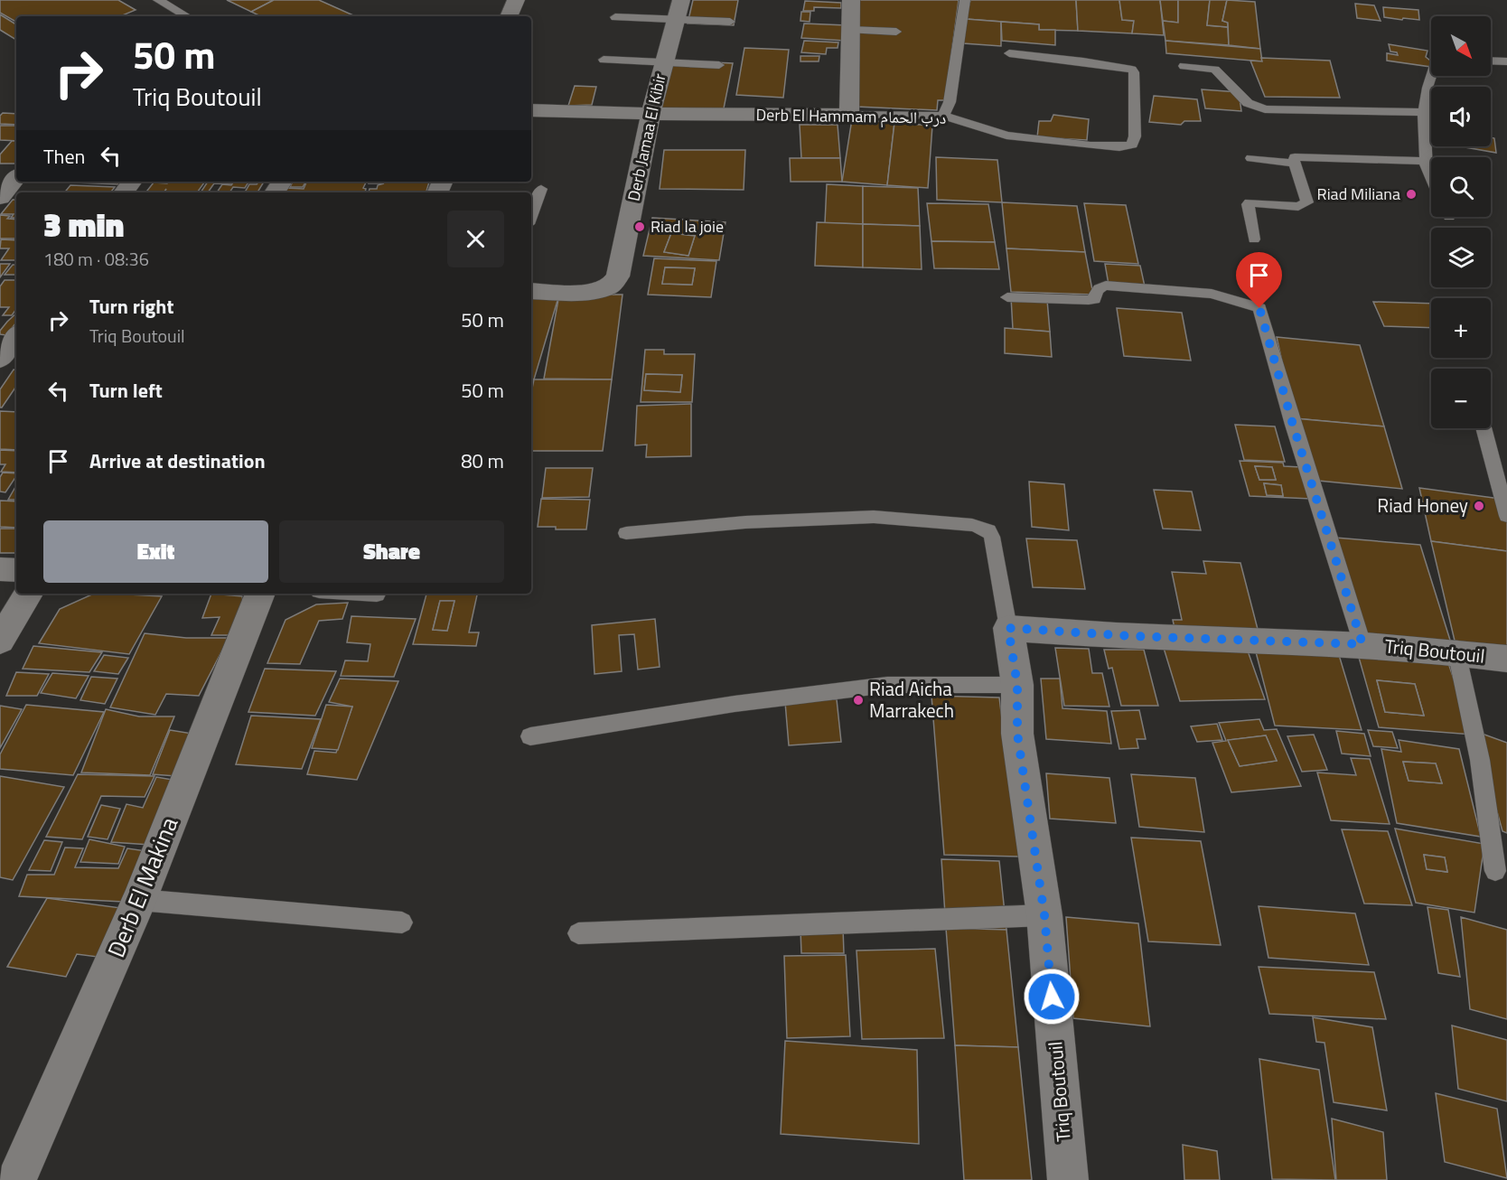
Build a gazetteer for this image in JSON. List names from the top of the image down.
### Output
{
  "streets": {
    "street": [
      "Derb El Hammam درب الحمام",
      "Derb Jamaa El Kibir",
      "Triq Boutouil",
      "Derb El Makina"
    ]
  },
  "crossings": [
    ["Derb El Hammam درب الحمام", "Derb Jamaa El Kibir"]
  ],
  "places": [
    "Riad Miliana",
    "Riad la joie",
    "Riad Honey",
    "Riad Aicha Marrakech"
  ],
  "north": "bottom right",
  "page": {
    "map_buttons": ["+", "−"],
    "turn": ["50 m", "Triq Boutouil"],
    "then": "Then",
    "heading": ["3 min", "180 m · 08:36"],
    "list": [
      {
        "name": "Turn right",
        "note": "Triq Boutouil",
        "value": "50 m"
      },
      {
        "name": "Turn left",
        "value": "50 m"
      },
      {
        "name": "Arrive at destination",
        "value": "80 m"
      }
    ],
    "buttons": ["Exit", "Share"]
  }
}
